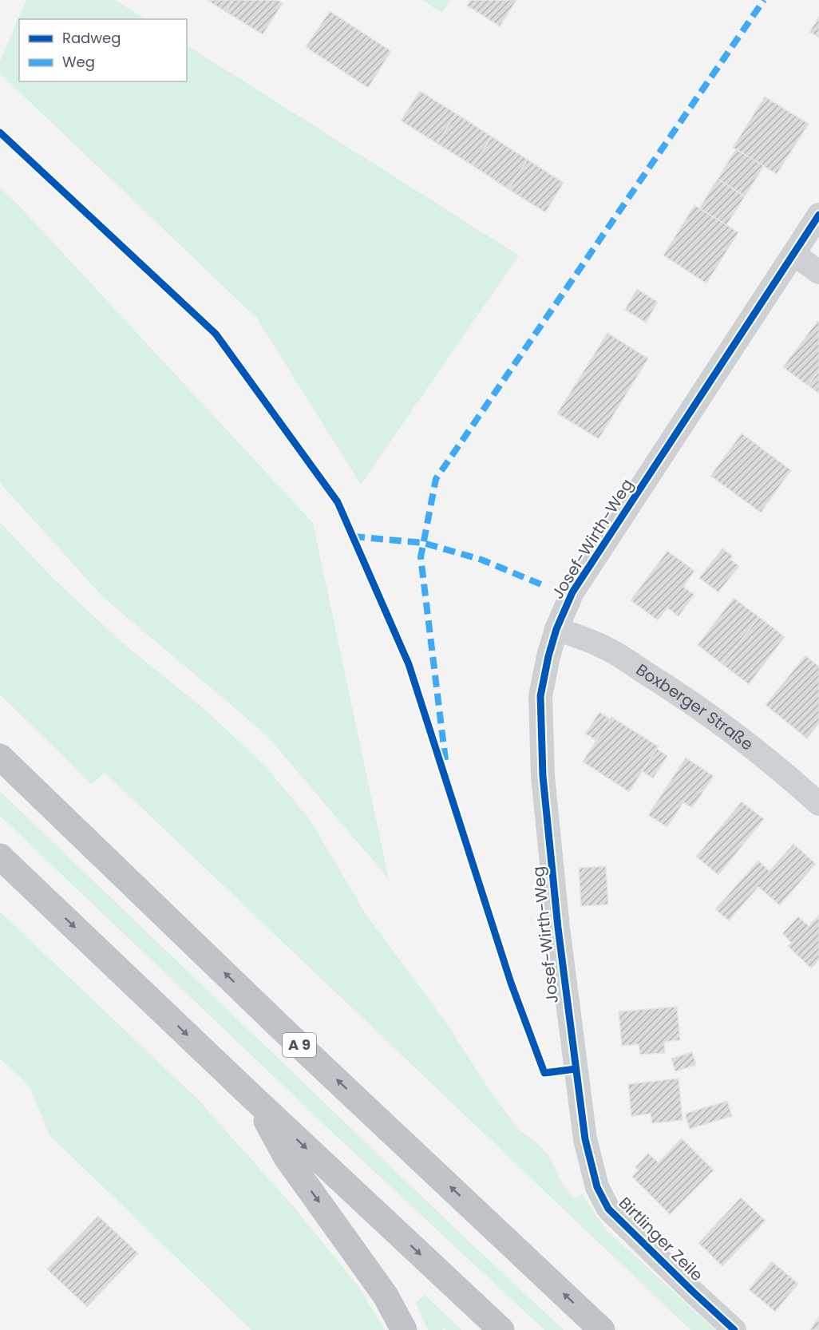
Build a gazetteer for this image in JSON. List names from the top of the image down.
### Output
{
  "streets": {
    "highway": ["A 9"],
    "street": ["Josef-Wirth-Weg", "Boxberger Straße", "Birtlinger Zeile"]
  },
  "crossings": [
    ["Josef-Wirth-Weg", "Boxberger Straße"],
    ["Josef-Wirth-Weg", "Birtlinger Zeile"]
  ],
  "legend": ["Radweg", "Weg"]
}
